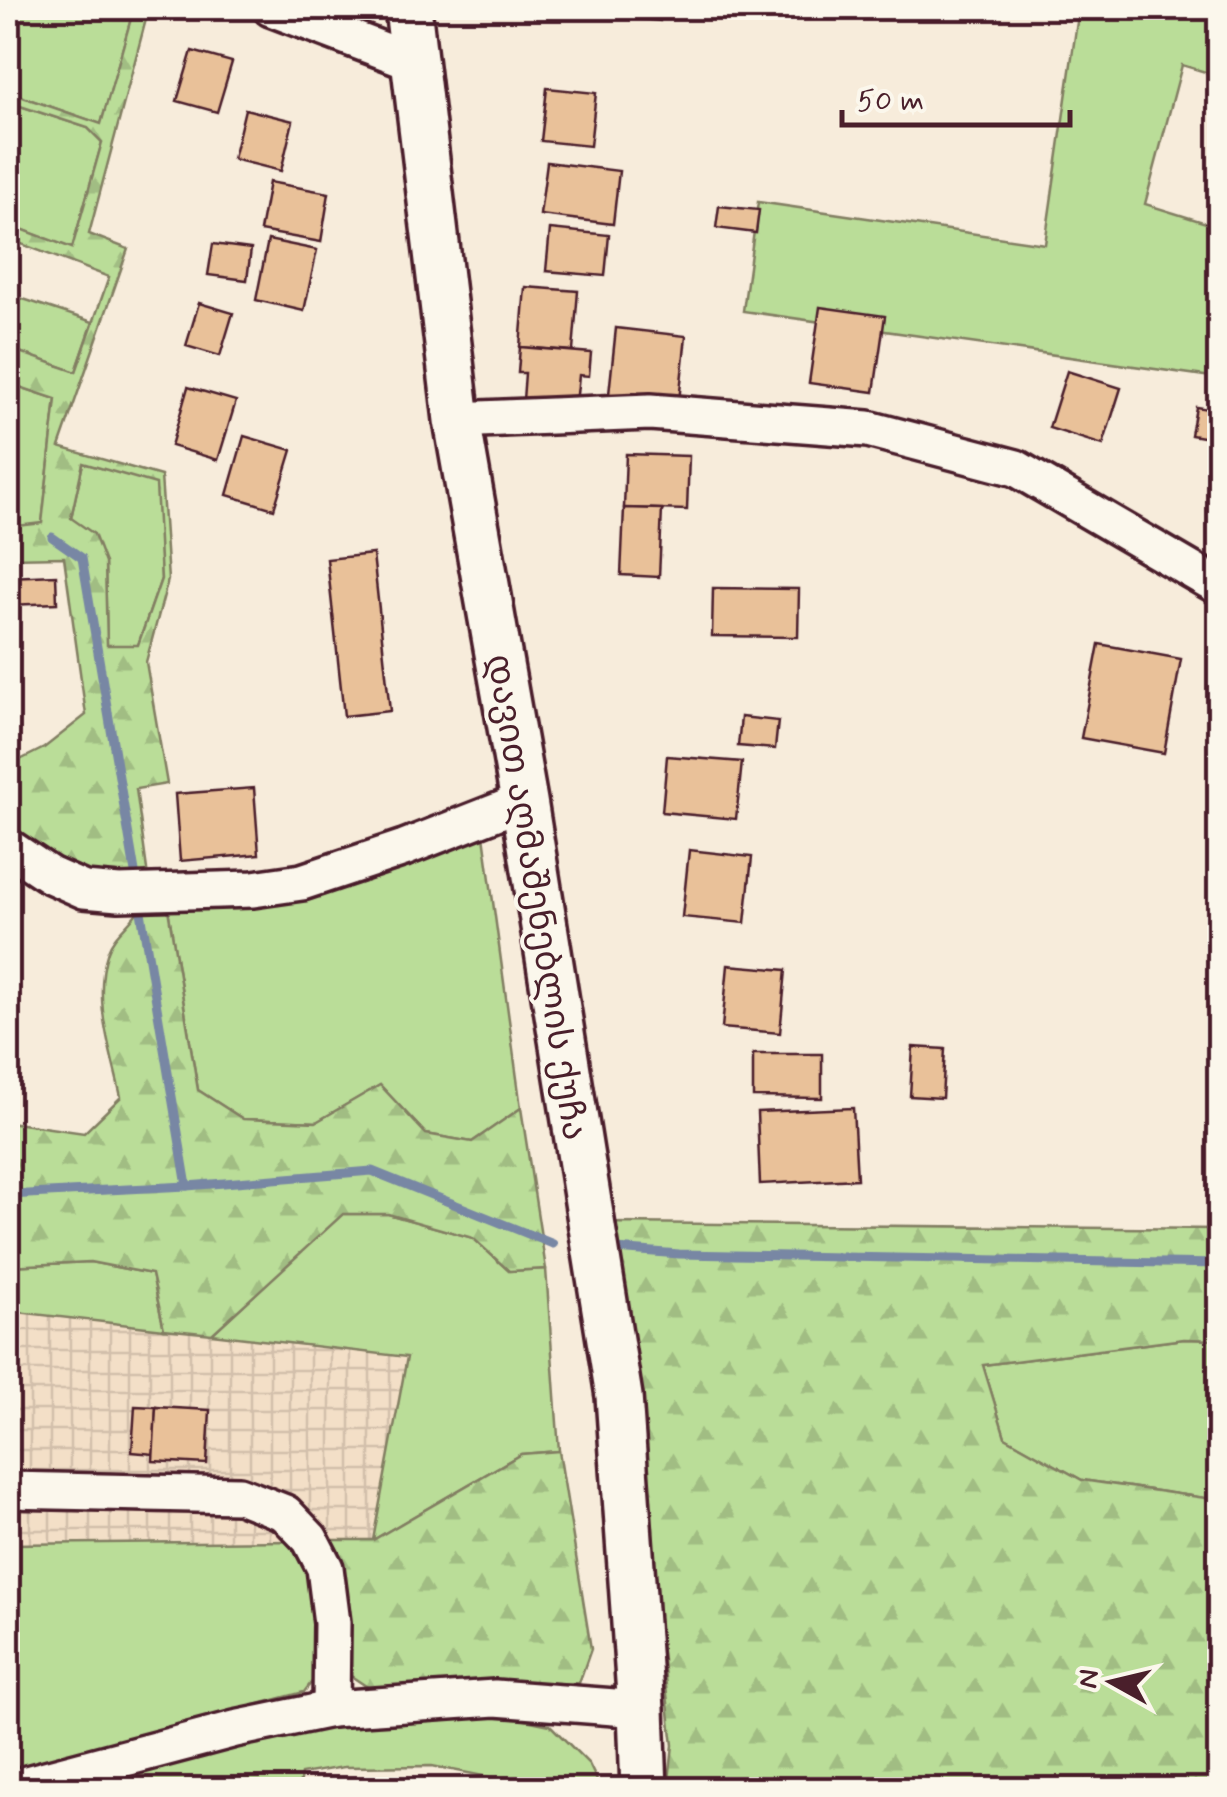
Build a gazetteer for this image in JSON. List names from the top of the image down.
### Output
{
  "streets": {
    "main road": ["დავით აღმაშენებლის ქუჩა"]
  },
  "scale_bar": "50 m",
  "north": "left"
}
